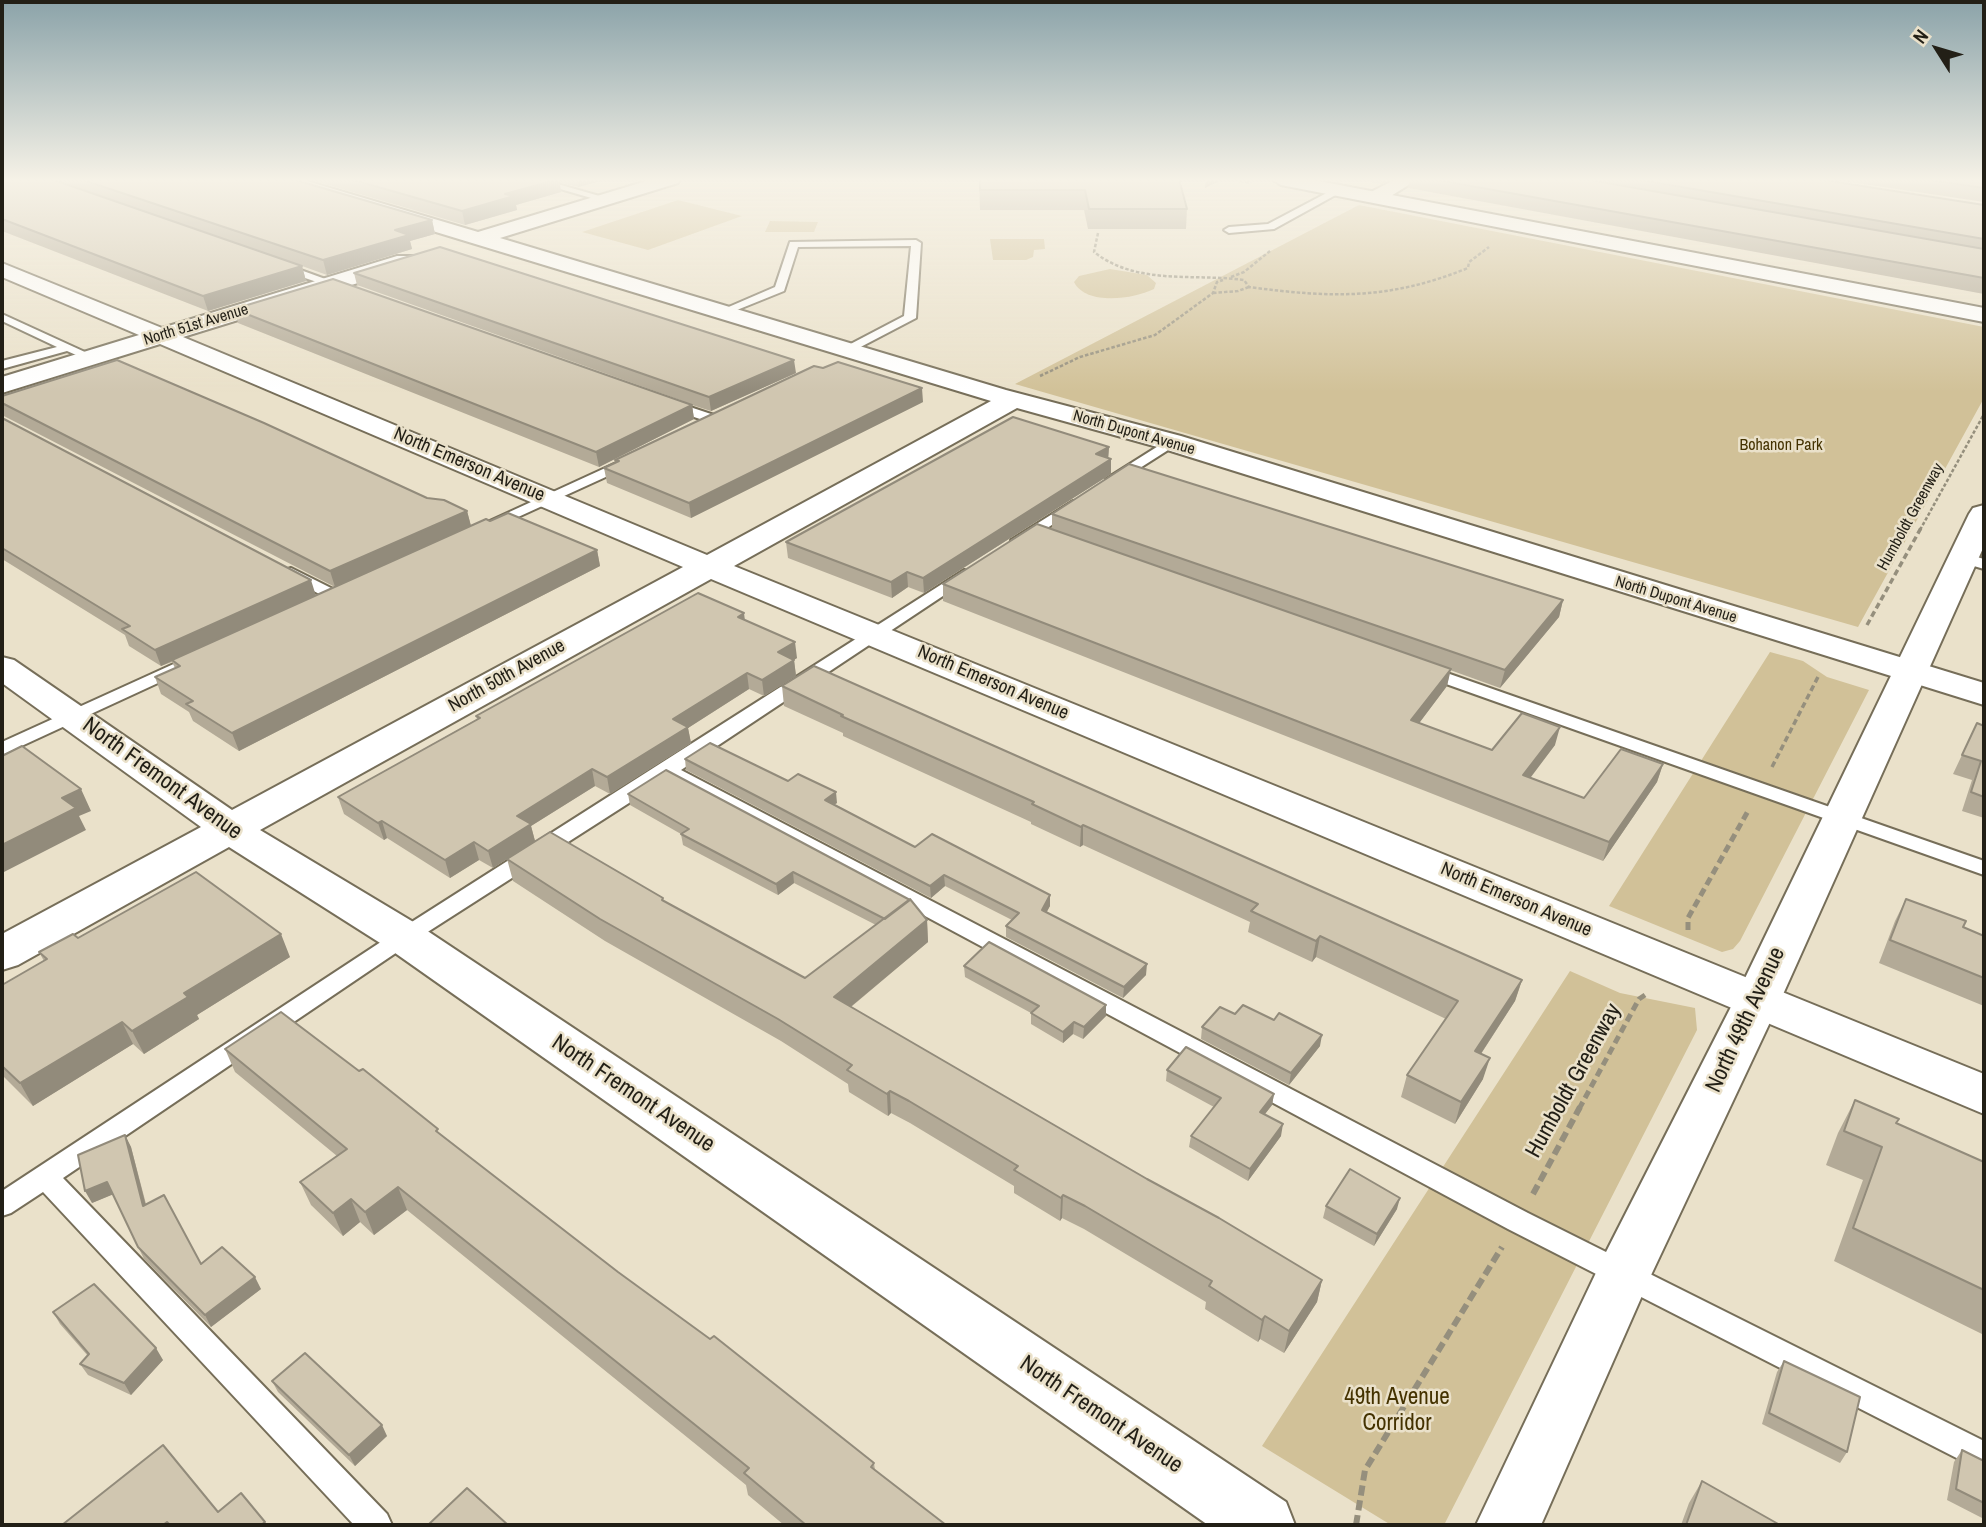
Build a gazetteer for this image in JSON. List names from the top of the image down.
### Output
{
  "streets": {
    "street": [
      "North 51st Avenue",
      "North Dupont Avenue",
      "North Emerson Avenue",
      "North 50th Avenue",
      "North Fremont Avenue",
      "North 49th Avenue"
    ],
    "path": ["Humboldt Greenway"]
  },
  "crossings": [
    ["North 51st Avenue", "North Emerson Avenue"],
    ["North Dupont Avenue", "North 50th Avenue"],
    ["North Dupont Avenue", "North 49th Avenue"],
    ["North Emerson Avenue", "Humboldt Greenway"],
    ["North Emerson Avenue", "North 50th Avenue"],
    ["North Emerson Avenue", "North 49th Avenue"],
    ["North 50th Avenue", "North Fremont Avenue"]
  ],
  "parks": ["Bohanon Park", "49th Avenue Corridor"],
  "north": "top left"
}
